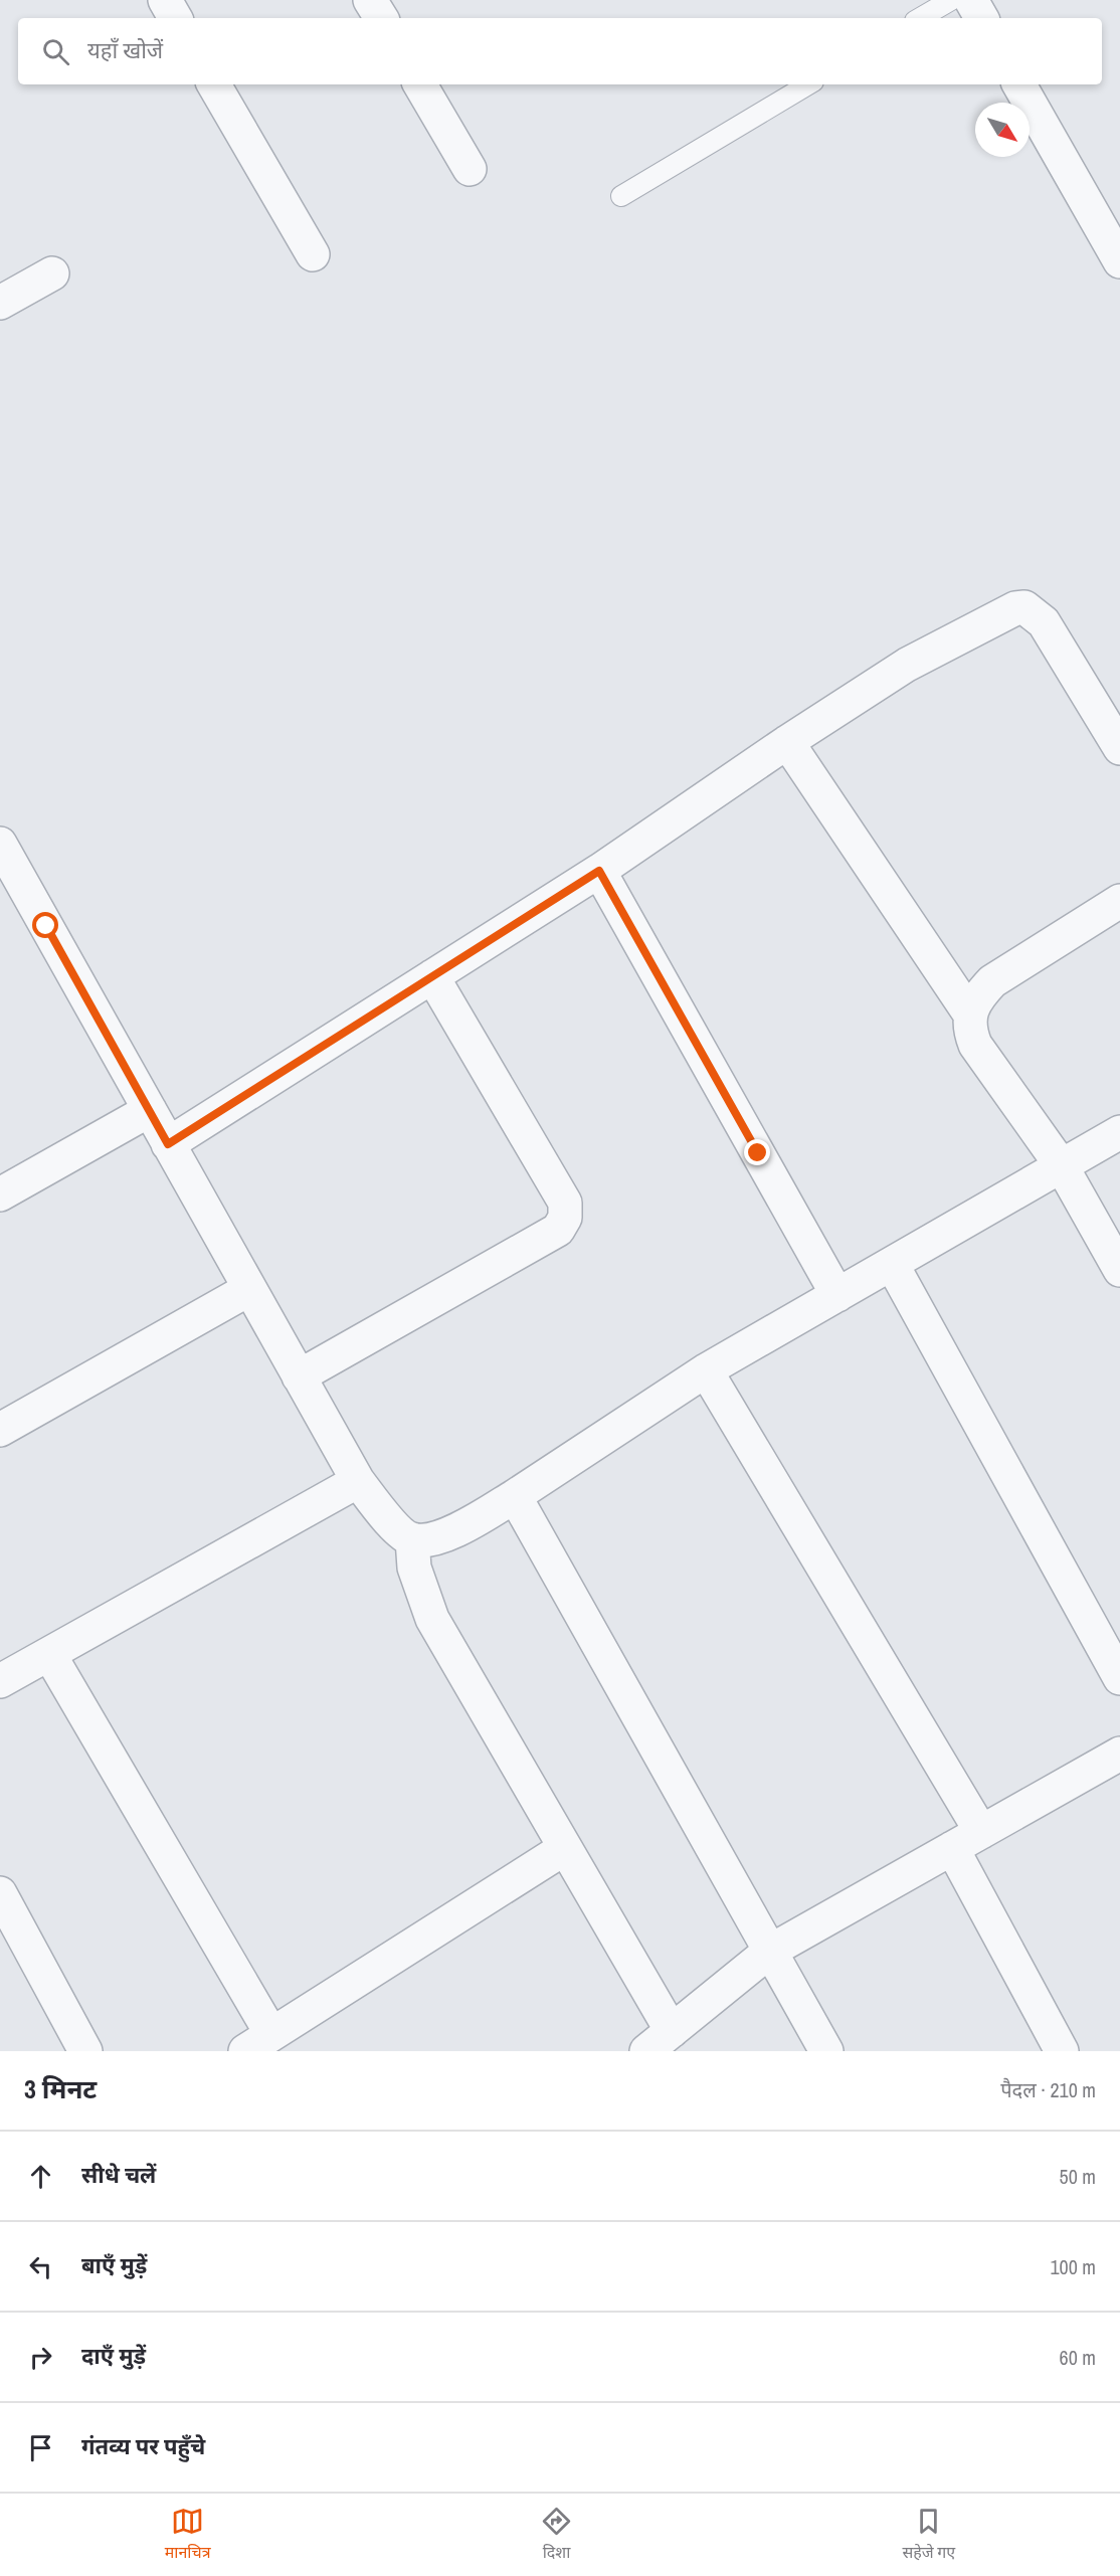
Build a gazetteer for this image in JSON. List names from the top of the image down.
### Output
{
  "north": "bottom right",
  "page": {
    "search": "यहाँ खोजें",
    "heading": ["3 मिनट", "पैदल · 210 m"],
    "list": [
      ["सीधे चलें", "50 m"],
      ["बाएँ मुड़ें", "100 m"],
      ["दाएँ मुड़ें", "60 m"],
      "गंतव्य पर पहुँचे"
    ],
    "nav": ["मानचित्र", "दिशा", "सहेजे गए"]
  }
}
